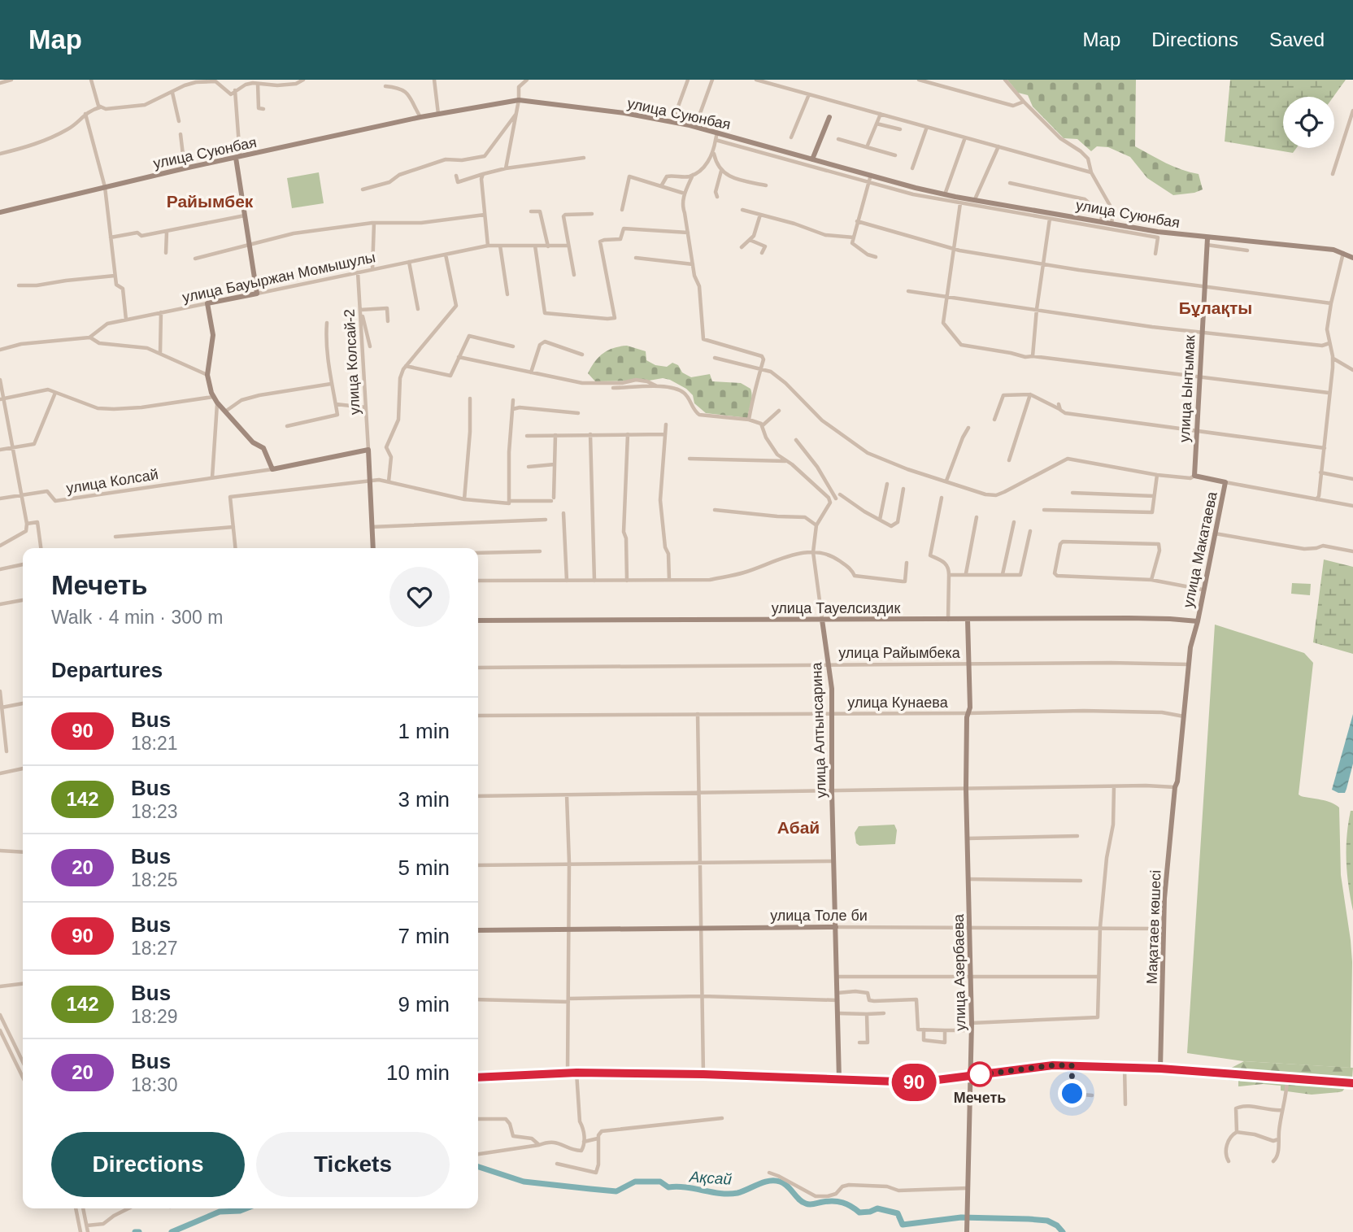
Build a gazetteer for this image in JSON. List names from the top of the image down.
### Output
{
  "streets": {
    "street": [
      "улица Суюнбая",
      "улица Бауыржан Момышулы",
      "улица Колсай-2",
      "улица Ынтымак",
      "улица Колсай",
      "улица Макатаева",
      "улица Тауелсиздик",
      "улица Райымбека",
      "улица Кунаева",
      "улица Алтынсарина",
      "улица Толе би",
      "Мақатаев көшесі",
      "улица Азербаева"
    ]
  },
  "crossings": [
    ["улица Суюнбая", "улица Ынтымак"],
    ["улица Бауыржан Момышулы", "улица Колсай-2"],
    ["улица Колсай-2", "улица Колсай"],
    ["улица Макатаева", "улица Тауелсиздик"],
    ["улица Макатаева", "улица Райымбека"],
    ["улица Макатаева", "улица Кунаева"],
    ["улица Макатаева", "Мақатаев көшесі"],
    ["улица Тауелсиздик", "улица Алтынсарина"],
    ["улица Тауелсиздик", "улица Азербаева"],
    ["улица Райымбека", "улица Алтынсарина"],
    ["улица Райымбека", "улица Азербаева"],
    ["улица Кунаева", "улица Алтынсарина"],
    ["улица Кунаева", "Мақатаев көшесі"],
    ["улица Кунаева", "улица Азербаева"],
    ["улица Алтынсарина", "улица Толе би"],
    ["улица Толе би", "Мақатаев көшесі"],
    ["улица Толе би", "улица Азербаева"]
  ],
  "districts": ["Райымбек", "Бұлақты", "Абай"],
  "water": ["Ақсай"],
  "places": ["Мечеть"],
  "lines": ["bus line 90"],
  "page": {
    "header": "Map",
    "nav": ["Map", "Directions", "Saved"],
    "on_map": "90",
    "heading": [
      ["Мечеть", "Walk · 4 min · 300 m"],
      "Departures"
    ],
    "list": [
      {
        "mark": "90",
        "name": "Bus",
        "note": "18:21",
        "value": "1 min"
      },
      {
        "mark": "142",
        "name": "Bus",
        "note": "18:23",
        "value": "3 min"
      },
      {
        "mark": "20",
        "name": "Bus",
        "note": "18:25",
        "value": "5 min"
      },
      {
        "mark": "90",
        "name": "Bus",
        "note": "18:27",
        "value": "7 min"
      },
      {
        "mark": "142",
        "name": "Bus",
        "note": "18:29",
        "value": "9 min"
      },
      {
        "mark": "20",
        "name": "Bus",
        "note": "18:30",
        "value": "10 min"
      }
    ],
    "buttons": ["Directions", "Tickets"]
  }
}
